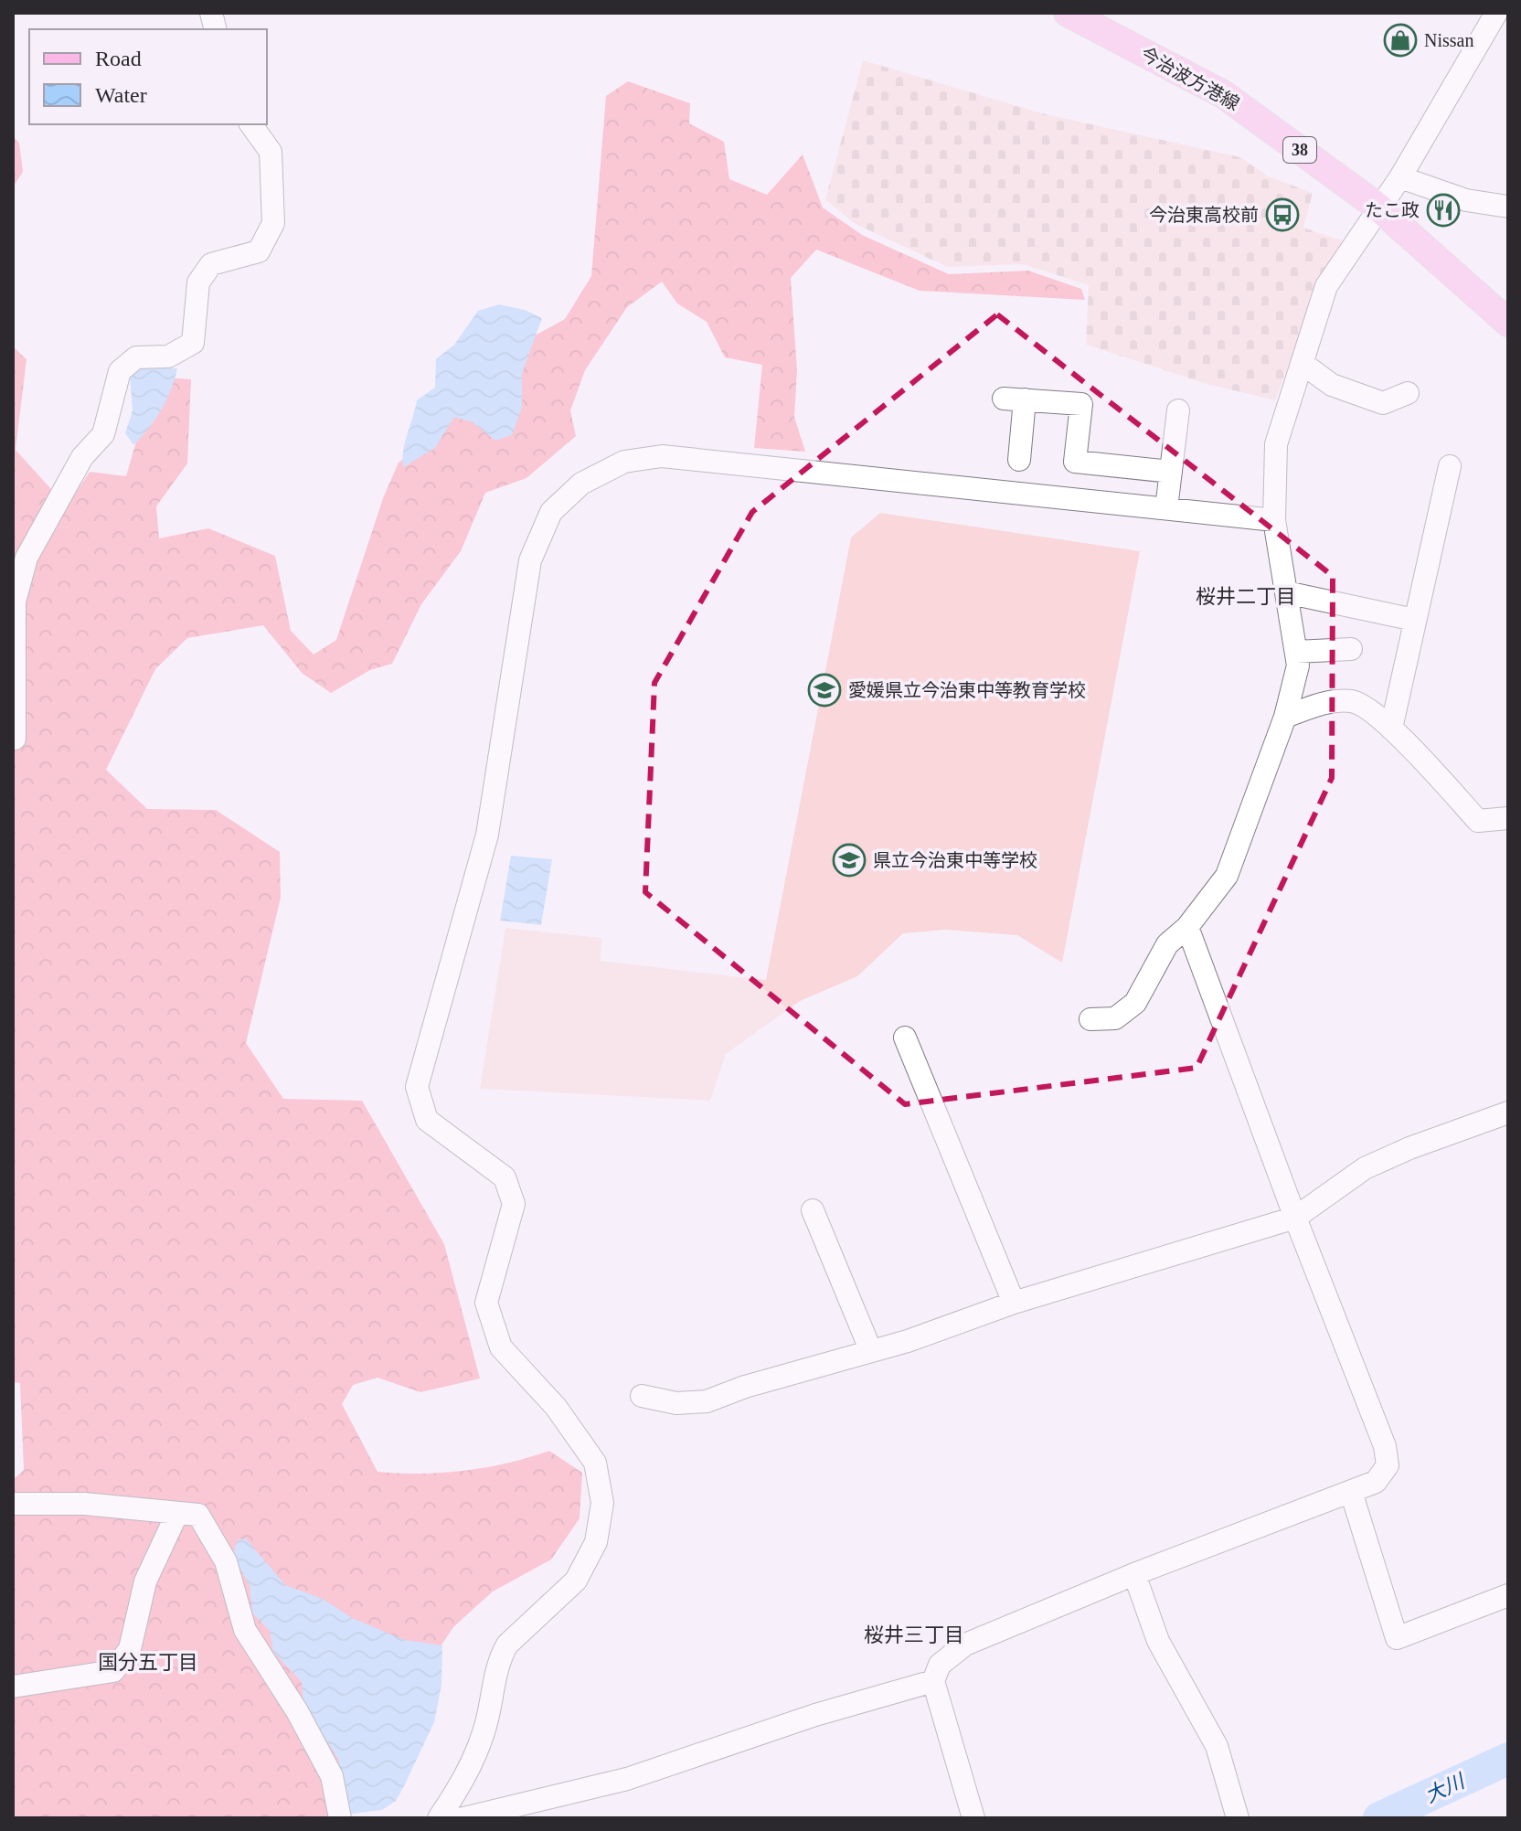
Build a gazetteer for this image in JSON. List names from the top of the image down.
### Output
{
  "streets": {
    "main road": ["今治波方港線", "38"]
  },
  "districts": ["桜井二丁目", "桜井三丁目", "国分五丁目"],
  "water": ["大川"],
  "places": {
    "shop": ["Nissan"],
    "restaurant": ["たこ政"],
    "bus stop": ["今治東高校前"],
    "school or university": ["愛媛県立今治東中等教育学校", "県立今治東中等学校"]
  },
  "legend": ["Road", "Water"]
}
